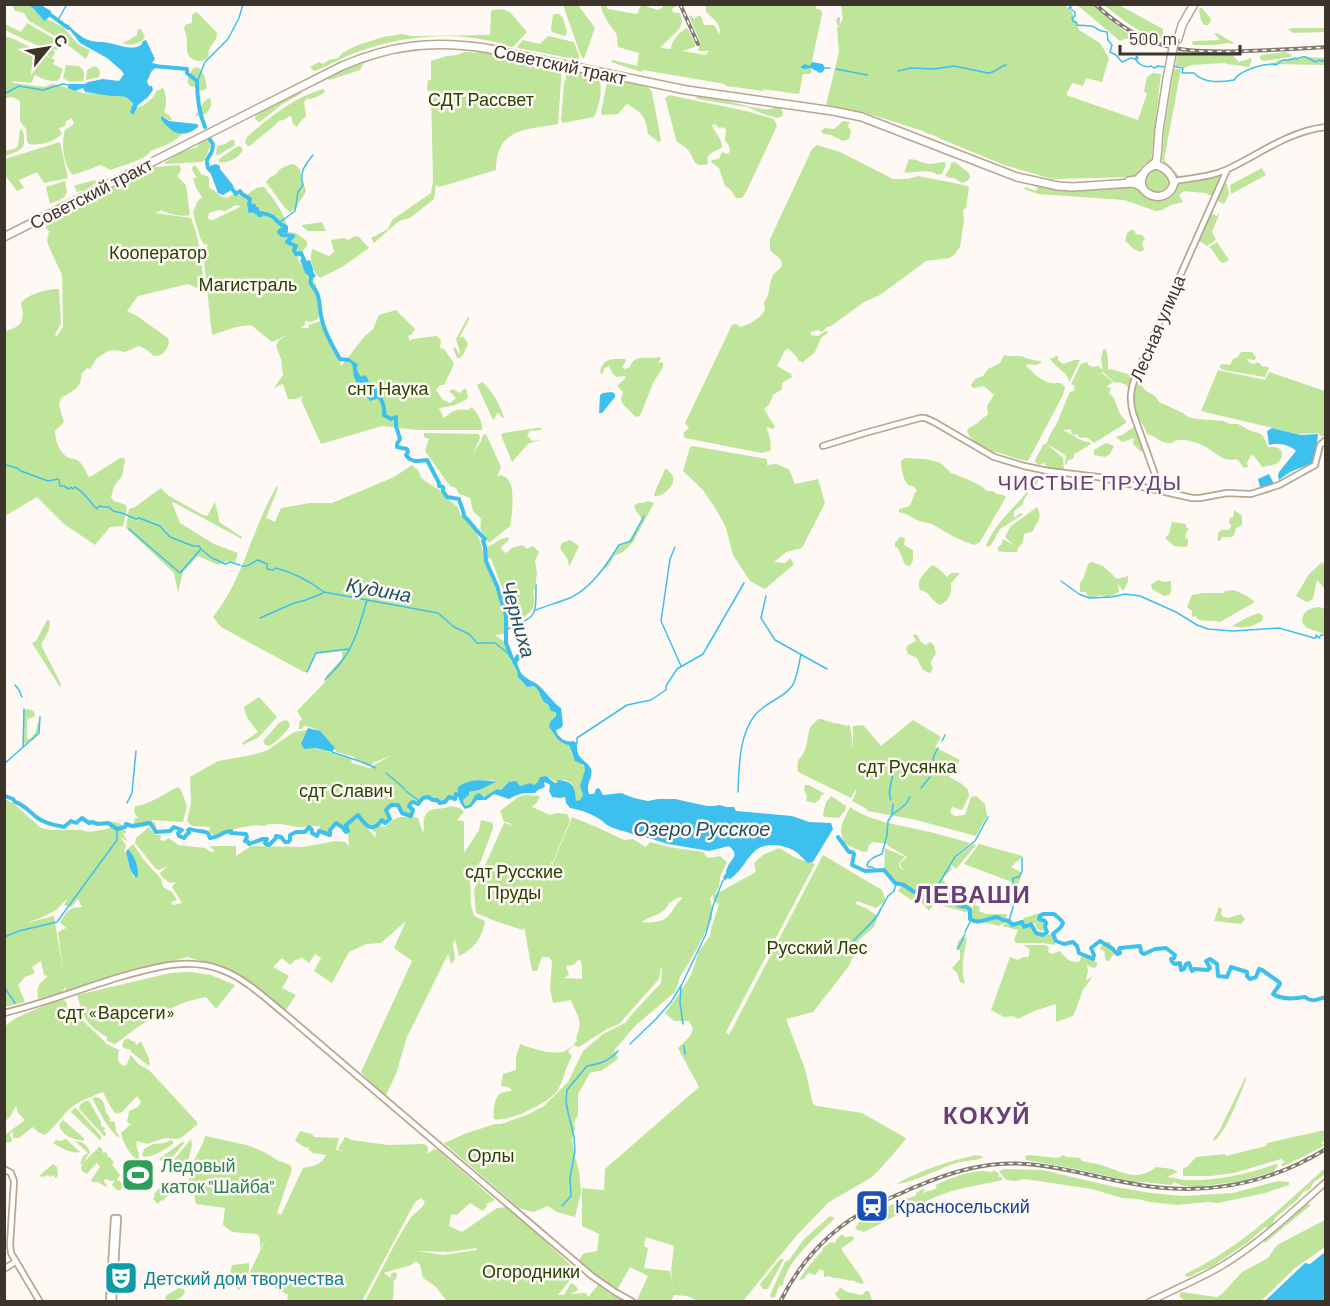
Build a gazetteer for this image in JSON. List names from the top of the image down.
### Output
{
  "streets": {
    "highway": ["Советский тракт"],
    "main road": ["Лесная улица"]
  },
  "districts": ["ЧИСТЫЕ ПРУДЫ", "ЛЕВАШИ", "КОКУЙ"],
  "water": ["Кудина", "Черниха", "Озеро Русское"],
  "parks": [
    "СДТ Рассвет",
    "Кооператор",
    "Магистраль",
    "снт Наука",
    "сдт Русянка",
    "сдт Славич",
    "сдт Русские Пруды",
    "Русский Лес",
    "сдт «Варсеги»",
    "Орлы",
    "Огородники"
  ],
  "places": {
    "sports": ["Ледовый каток \"Шайба\""],
    "station": ["Красносельский"],
    "theatre": ["Детский дом творчества"]
  },
  "scale_bar": "500 m",
  "north": "top right"
}
